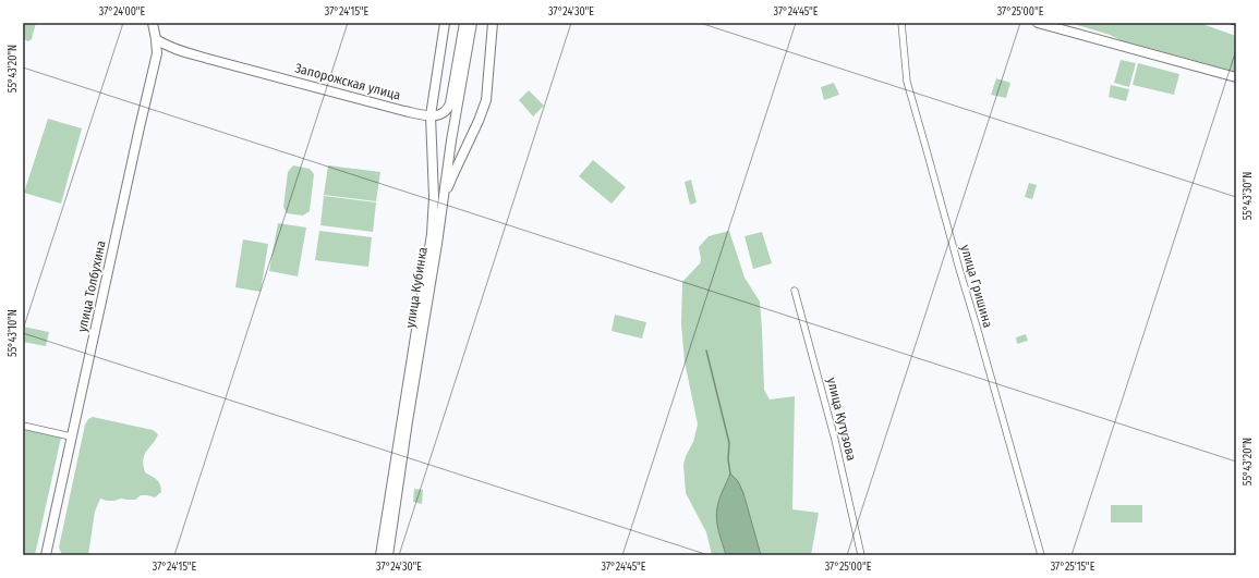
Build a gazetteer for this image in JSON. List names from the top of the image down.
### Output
{
  "streets": {
    "street": [
      "Запорожская улица",
      "улица Толбухина",
      "улица Гришина",
      "улица Кубинка",
      "улица Кутузова"
    ]
  },
  "crossings": [
    ["Запорожская улица", "улица Толбухина"]
  ],
  "coordinates": [
    "37°24'00\"E",
    "37°24'15\"E",
    "37°24'30\"E",
    "37°24'45\"E",
    "37°25'00\"E",
    "55°43'20\"N",
    "55°43'30\"N",
    "55°43'10\"N",
    "37°25'15\"E"
  ]
}
